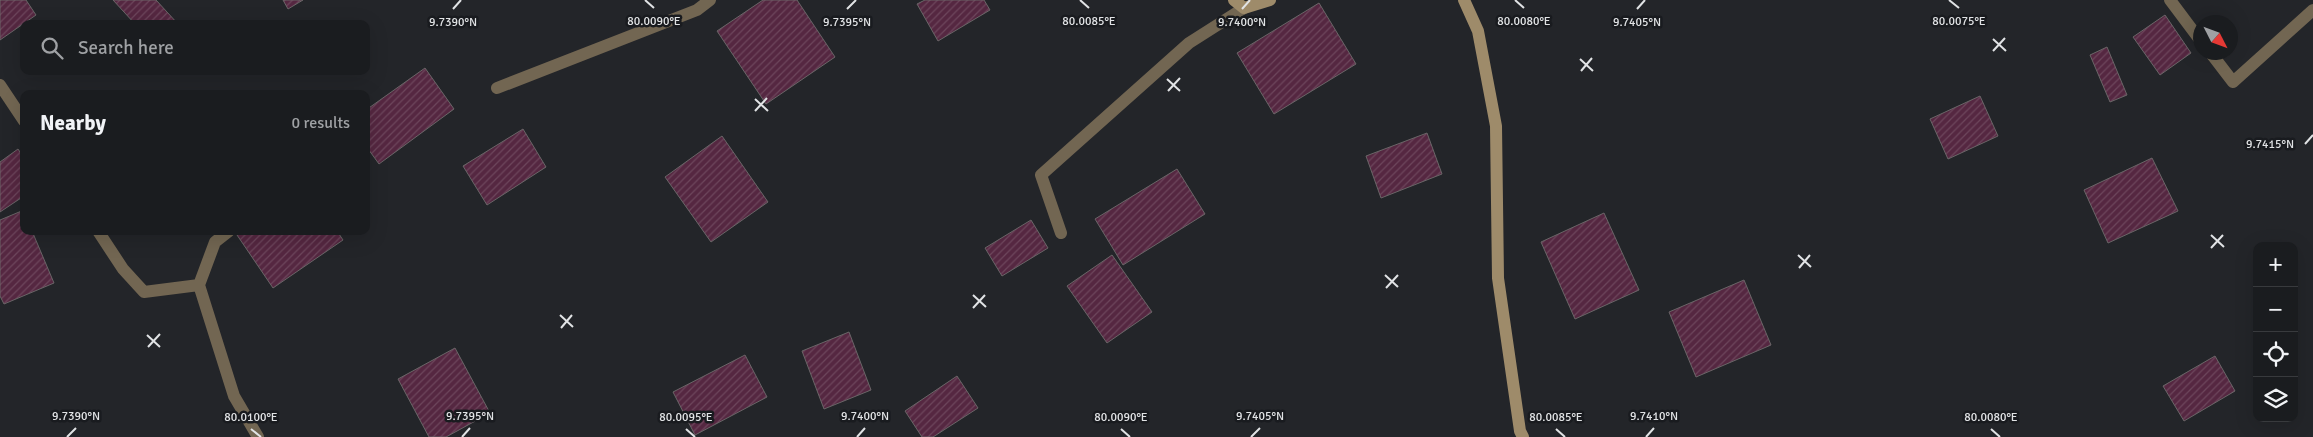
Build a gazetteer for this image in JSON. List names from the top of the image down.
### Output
{
  "north": "bottom right",
  "page": {
    "search": "Search here",
    "heading": ["Nearby", "0 results"],
    "map_buttons": ["+", "−"]
  },
  "coordinates": [
    "80.0090°E",
    "80.0085°E",
    "80.0080°E",
    "80.0075°E",
    "9.7390°N",
    "9.7400°N",
    "9.7405°N",
    "9.7395°N",
    "9.7415°N",
    "9.7410°N",
    "80.0100°E",
    "80.0095°E"
  ]
}
